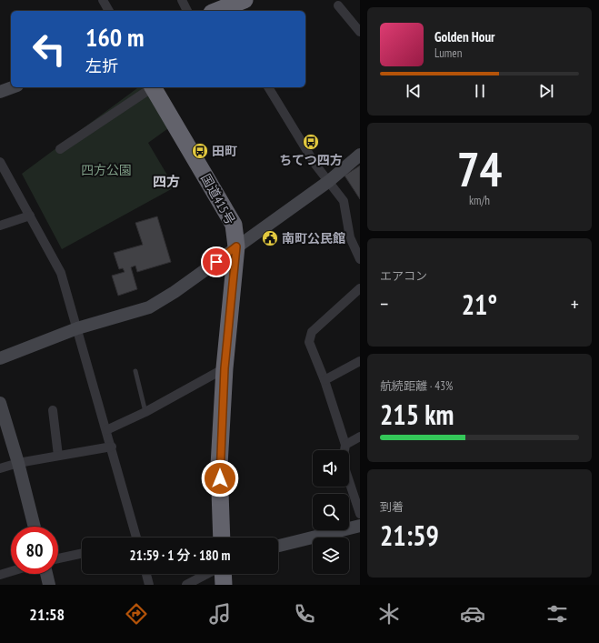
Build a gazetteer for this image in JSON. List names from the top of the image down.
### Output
{
  "streets": {
    "highway": ["国道415号"]
  },
  "districts": ["四方"],
  "parks": ["四方公園"],
  "places": {
    "bus stop": ["ちてつ四方", "田町"],
    "public building": ["南町公民館"]
  },
  "page": {
    "turn": ["160 m", "左折"],
    "song": ["Golden Hour", "Lumen"],
    "tile": [
      ["74", "km/h"],
      "エアコン",
      ["航続距離 · 43%", "215 km"],
      ["到着", "21:59"]
    ],
    "heat": ["−", "21°", "+"],
    "limit": "80",
    "trip": "21:59 · 1 分 · 180 m",
    "tabs": "21:58"
  }
}
